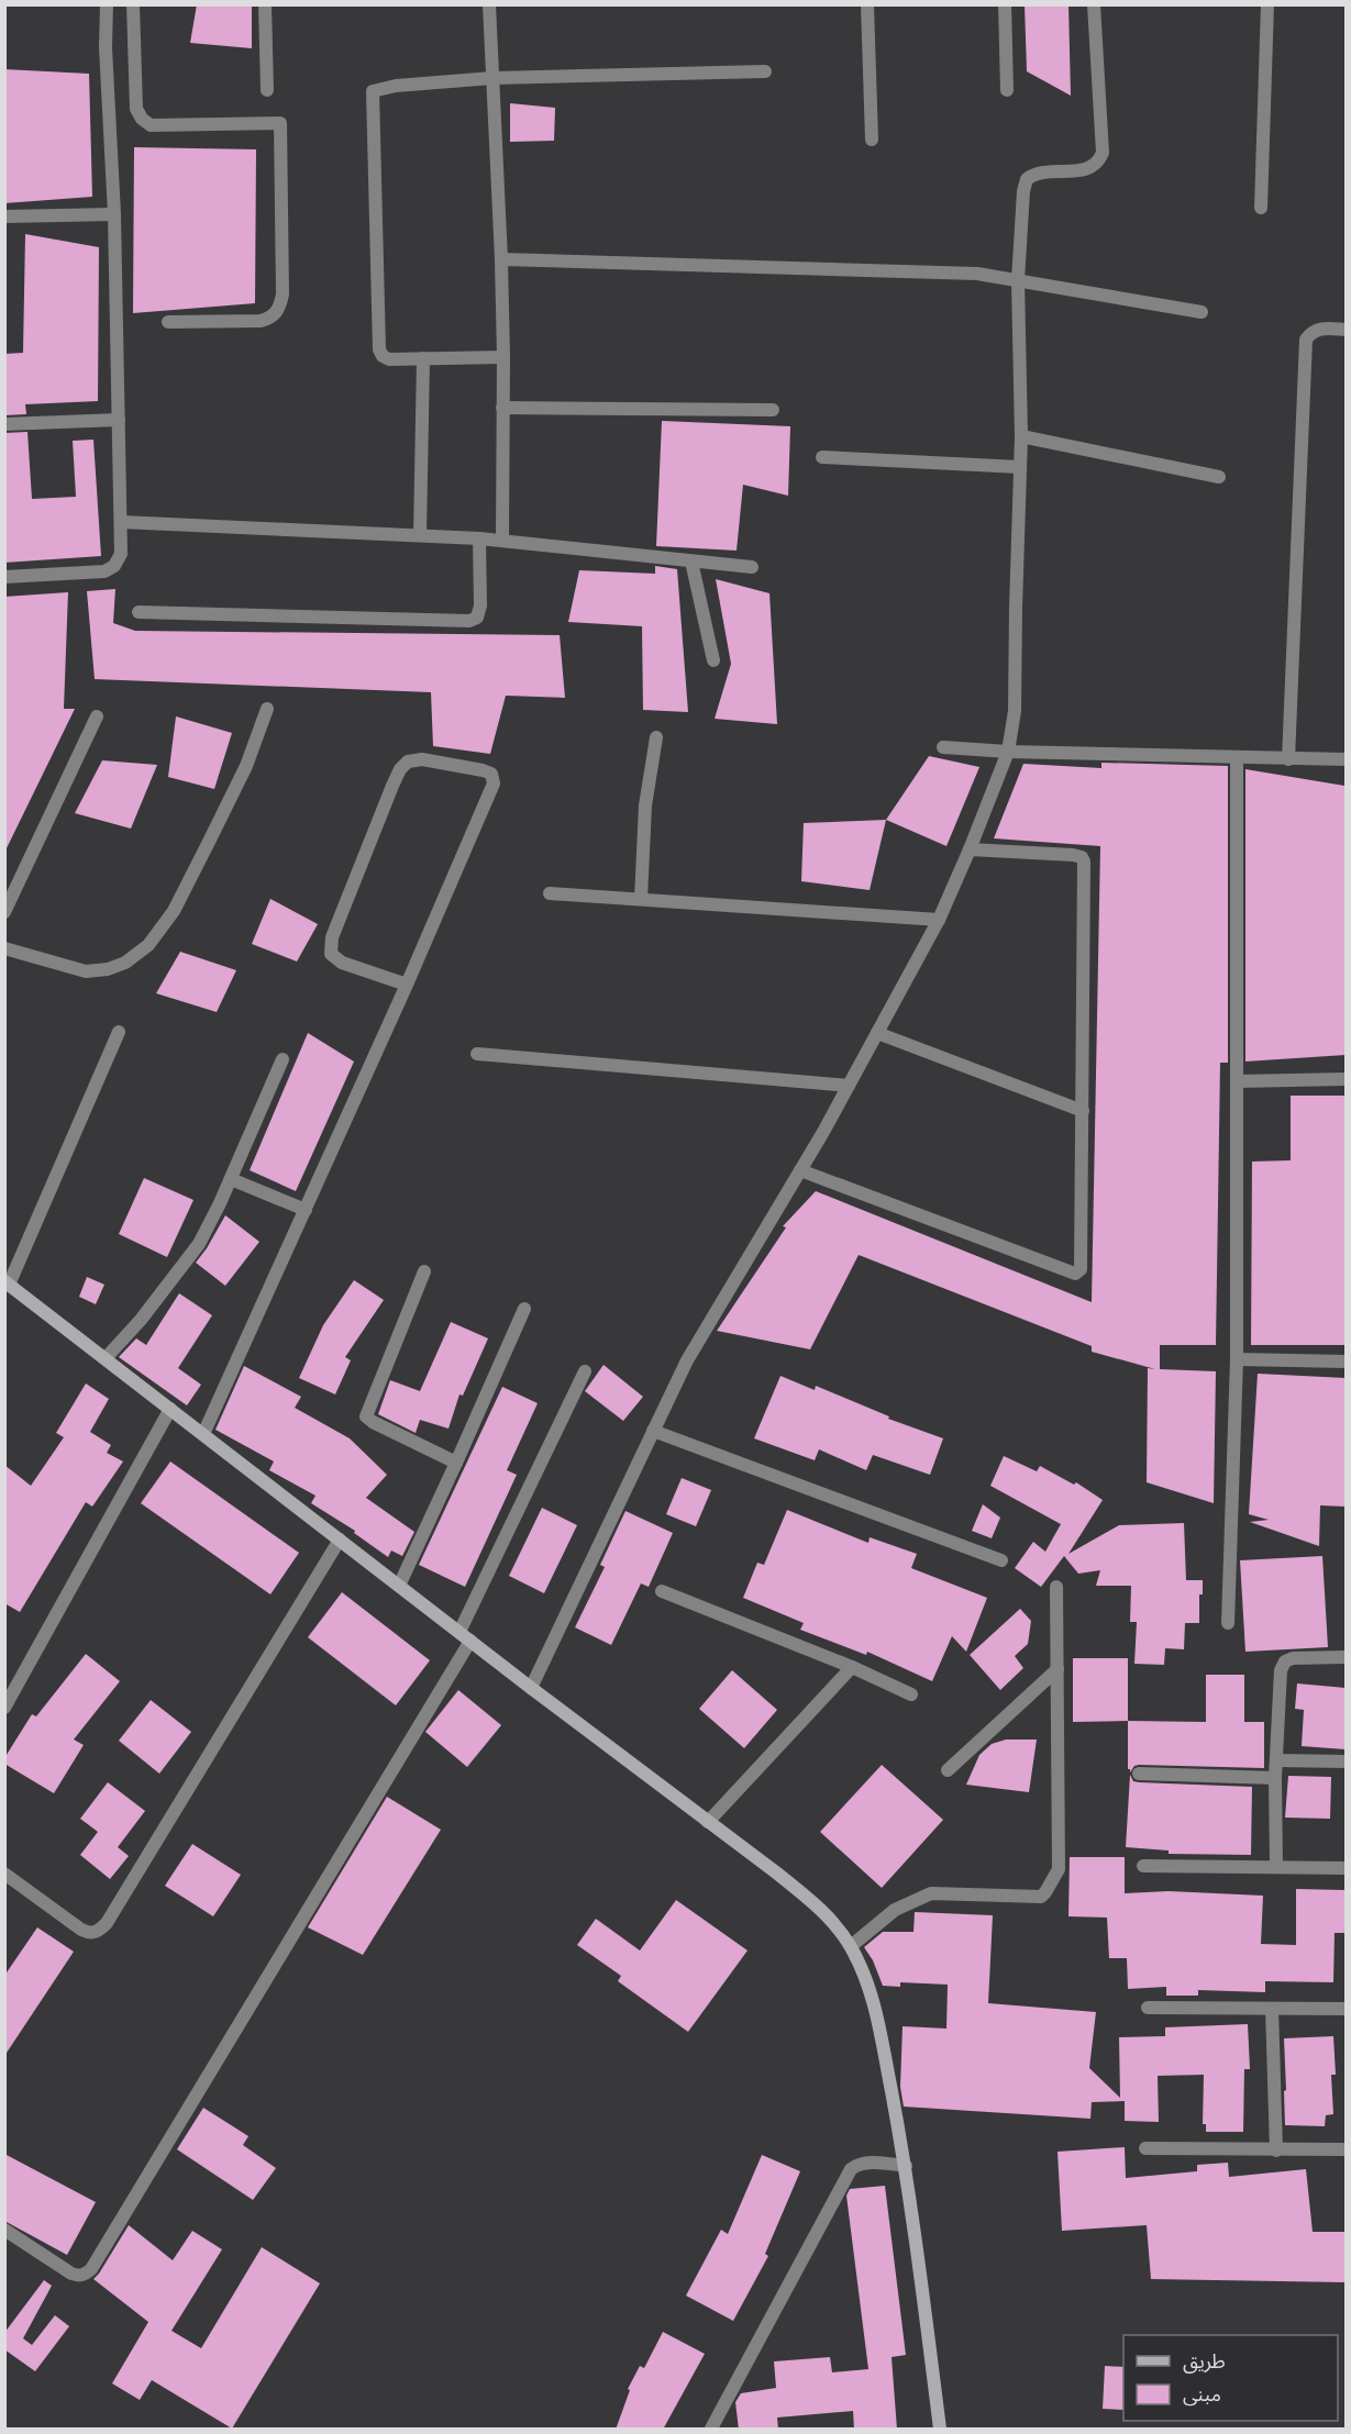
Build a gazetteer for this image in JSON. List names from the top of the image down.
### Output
{
  "legend": ["طريق", "مبنى"]
}
